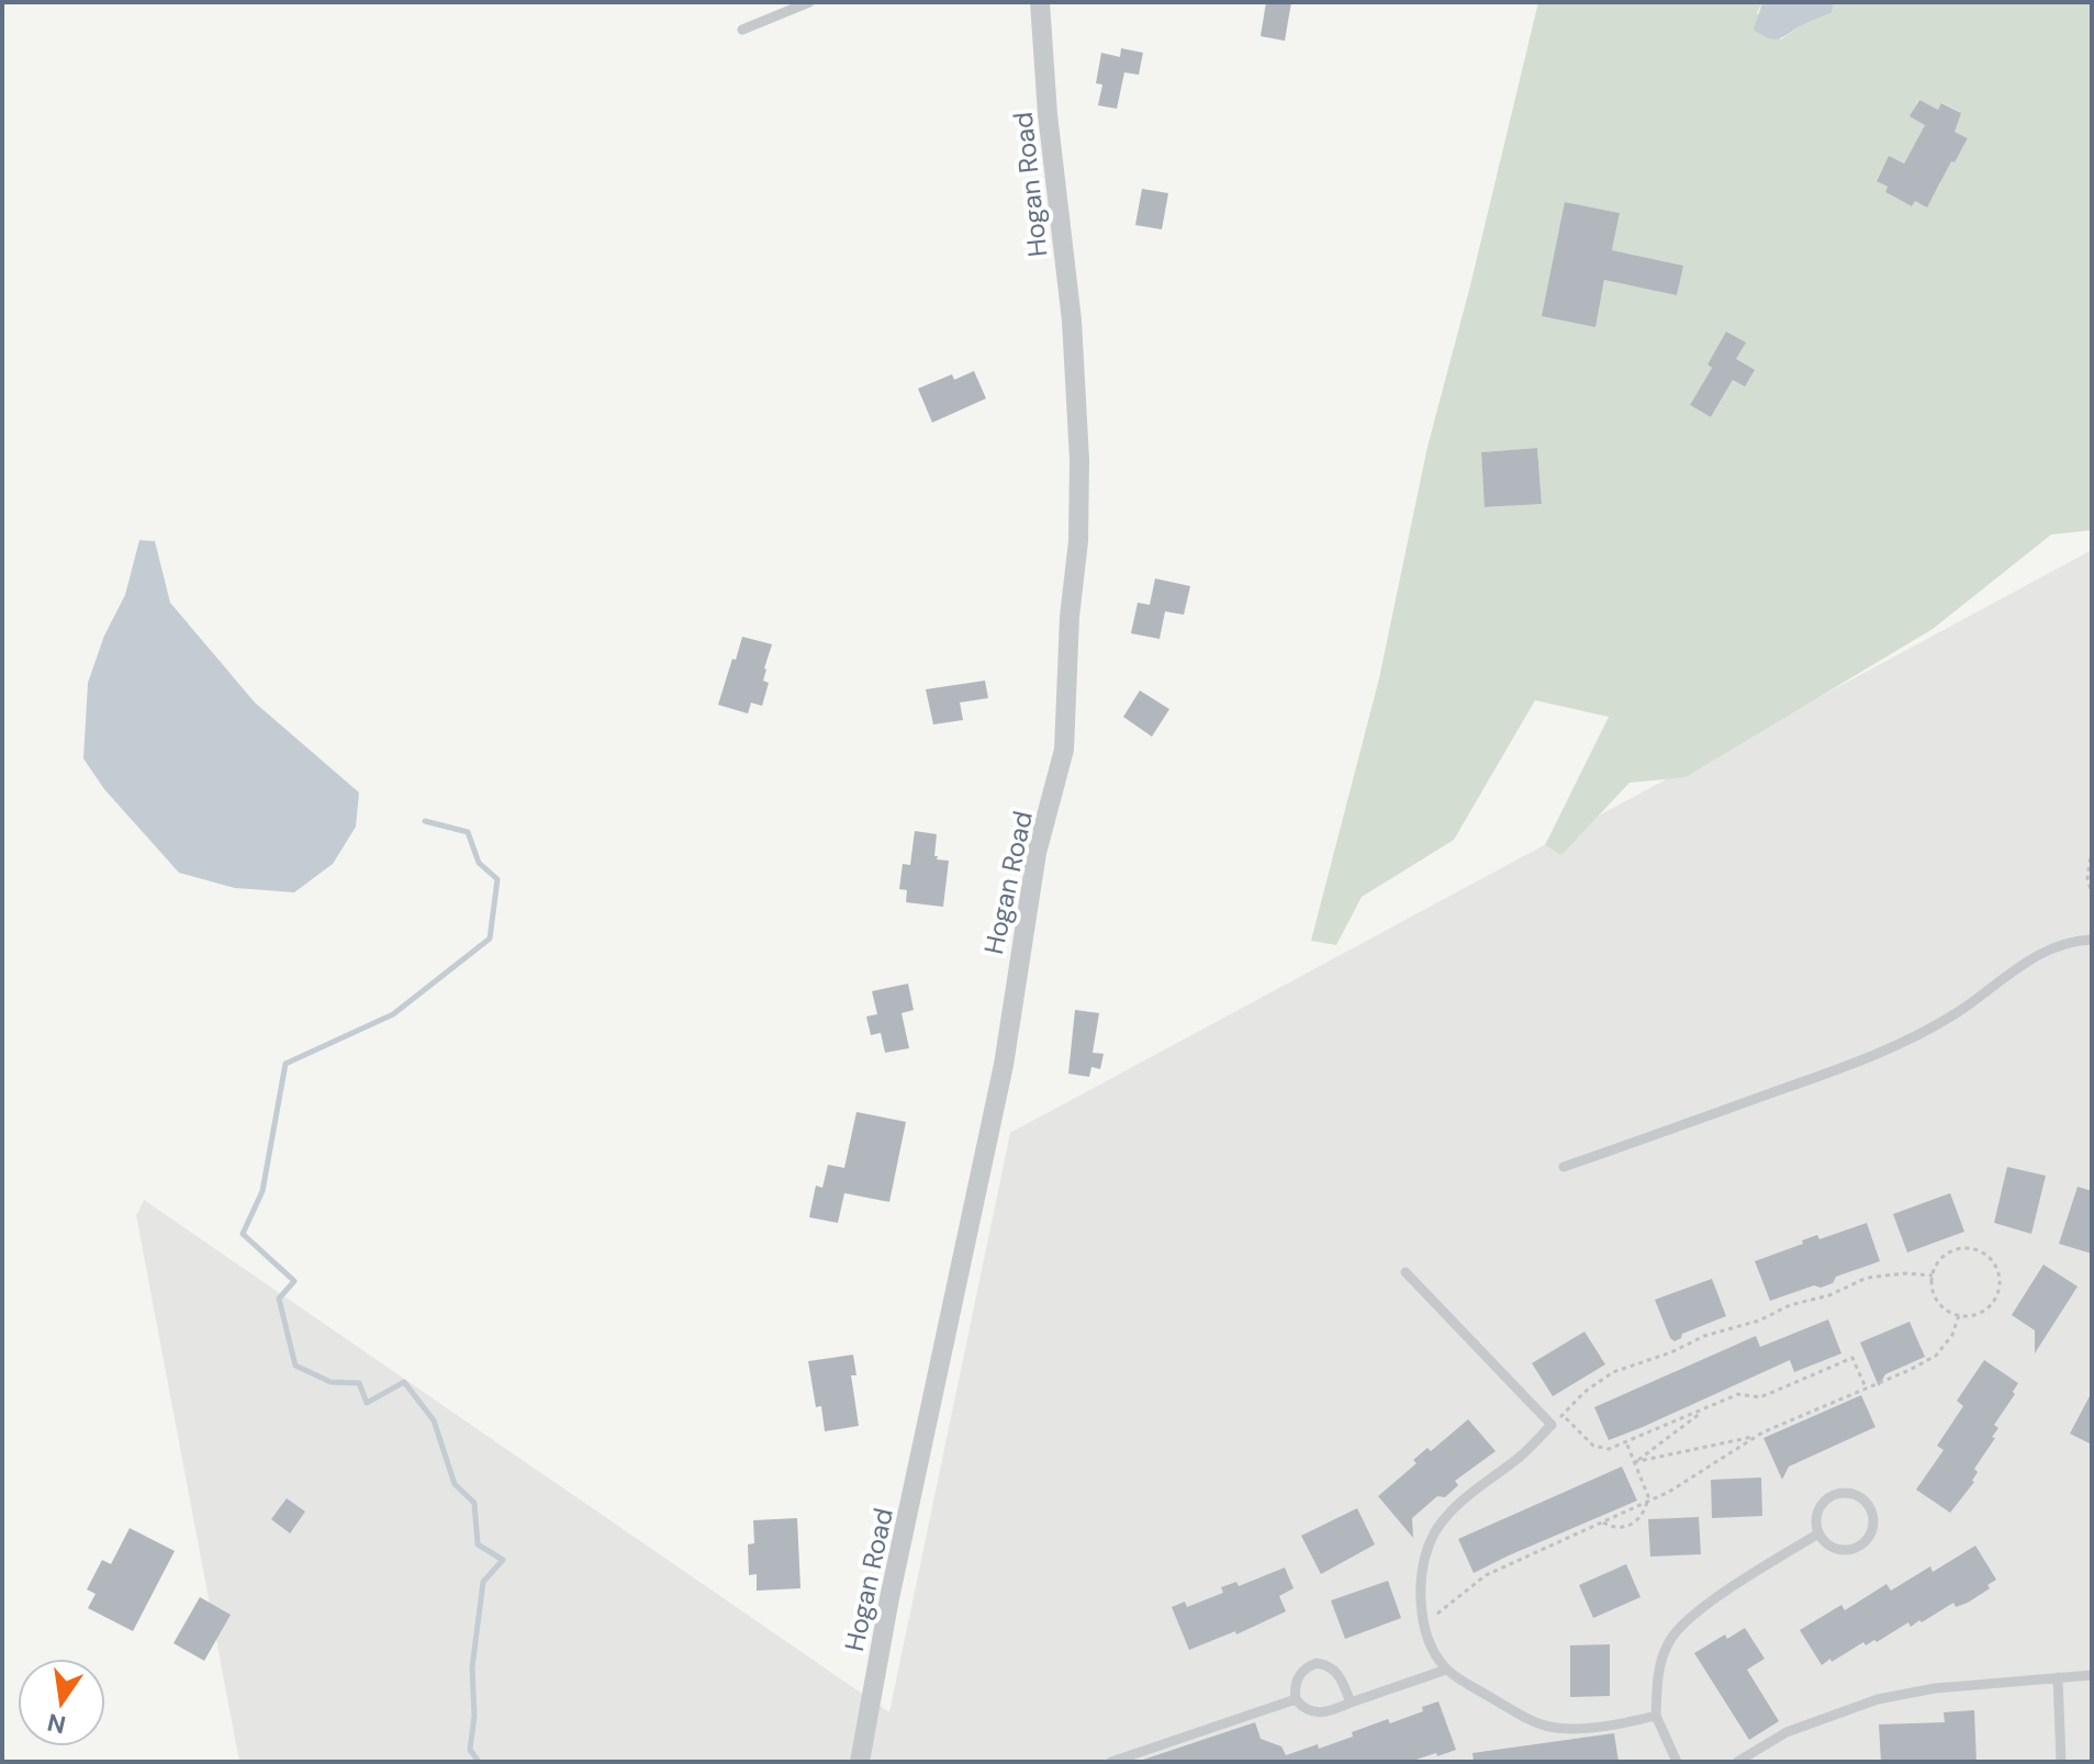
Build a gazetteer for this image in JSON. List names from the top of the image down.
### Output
{
  "streets": {
    "street": ["Hogan Road"]
  },
  "north": "bottom"
}
